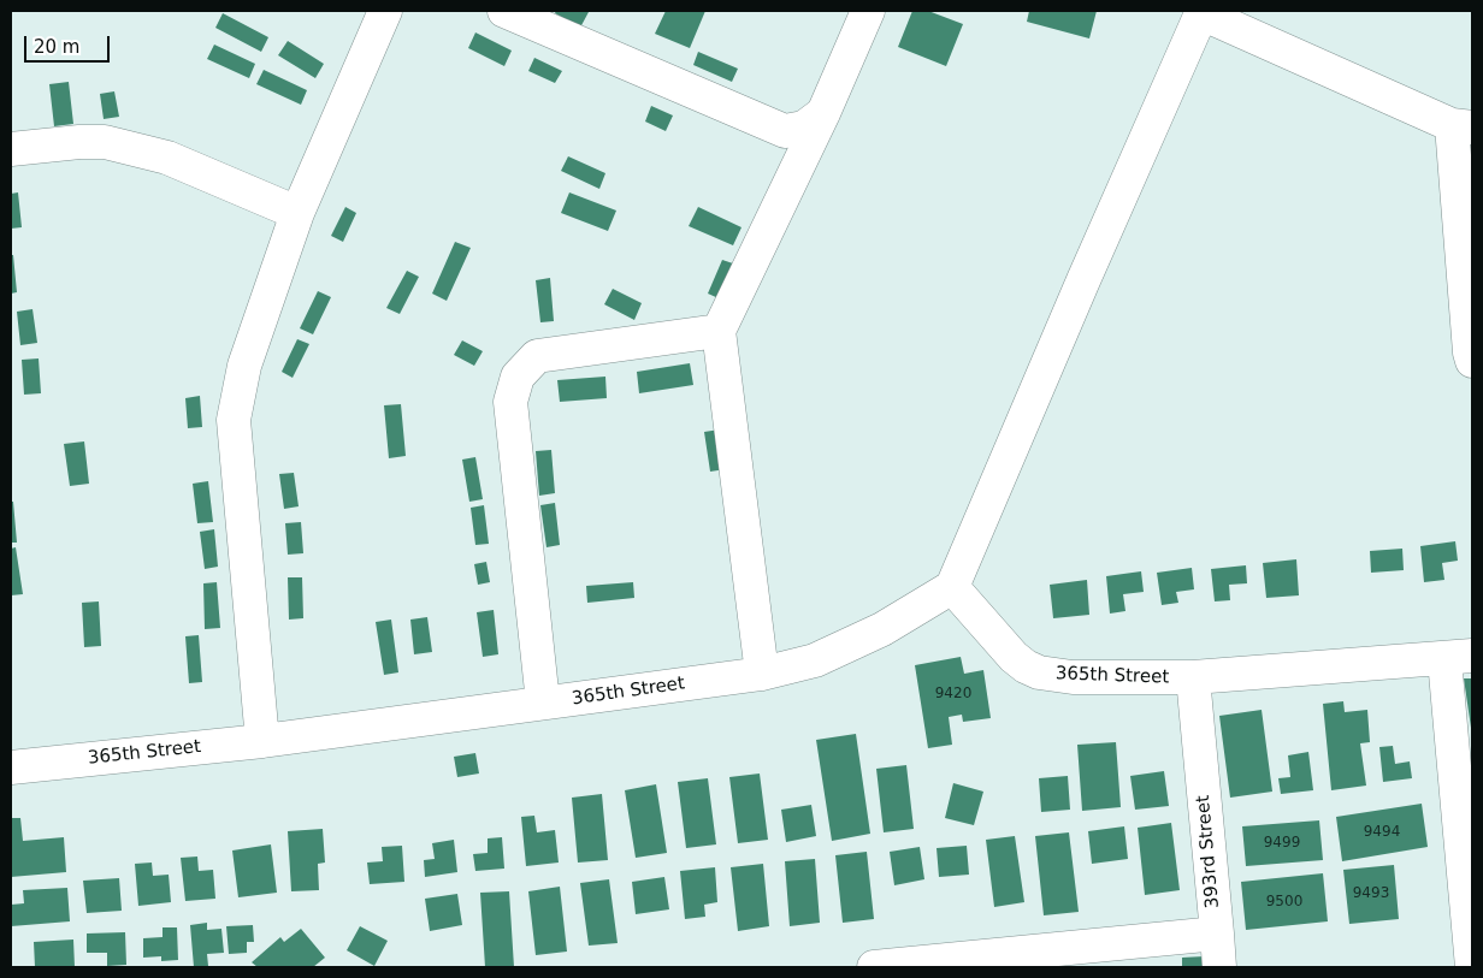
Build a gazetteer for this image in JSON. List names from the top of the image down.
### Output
{
  "streets": {
    "street": ["365th Street", "393rd Street"]
  },
  "crossings": [
    ["365th Street", "393rd Street"]
  ],
  "house_numbers": [
    "9420",
    "9494",
    "9499",
    "9493",
    "9500"
  ],
  "scale_bar": "20 m"
}
